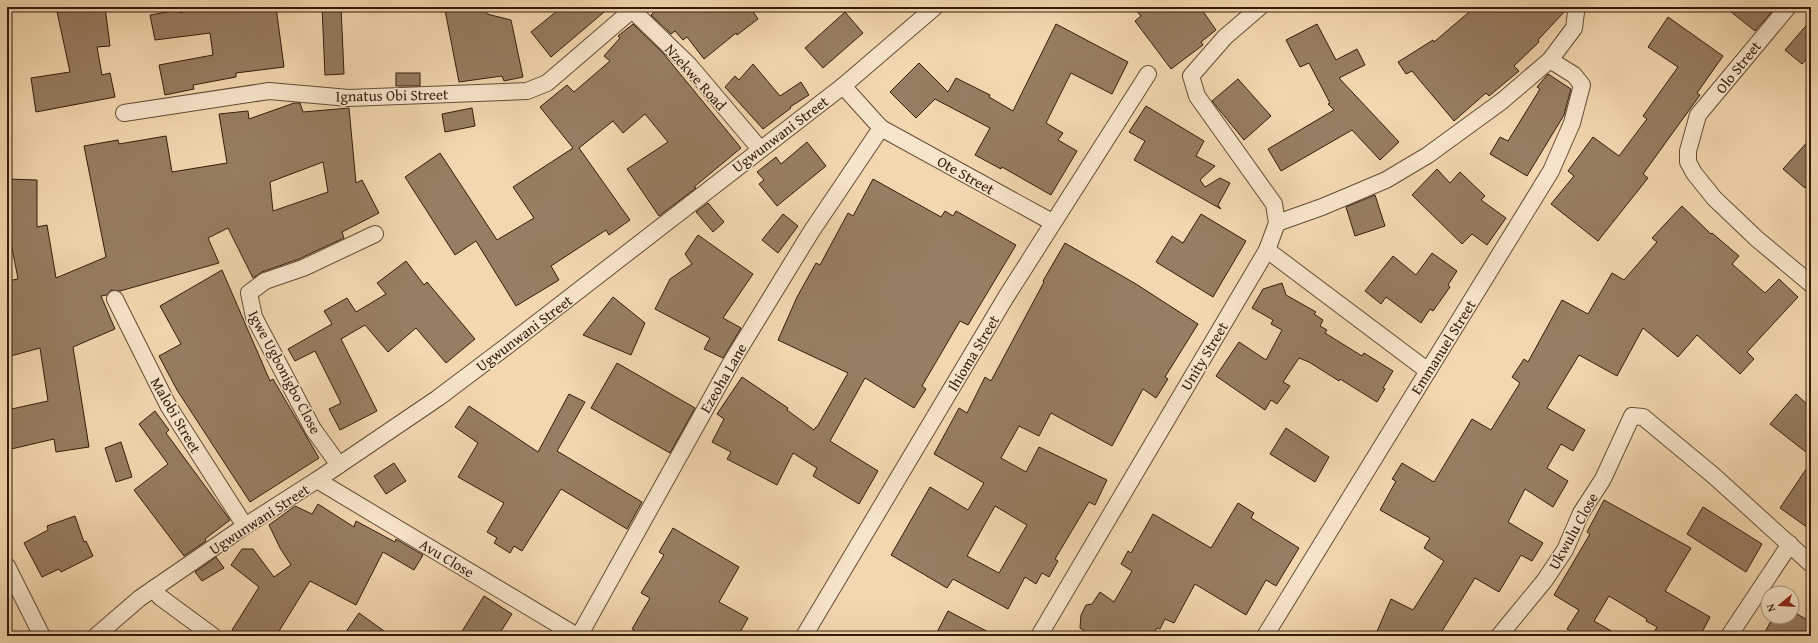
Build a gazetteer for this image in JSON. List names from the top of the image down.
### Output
{
  "streets": {
    "street": [
      "Olo Street",
      "Nzekwe Road",
      "Ignatus Obi Street",
      "Ugwunwani Street",
      "Ote Street",
      "Emmanuel Street",
      "Ihioma Street",
      "Unity Street",
      "Igwe Ugbonigbo Close",
      "Ezeoha Lane",
      "Malobi Street",
      "Ukwulu Close",
      "Avu Close"
    ]
  },
  "crossings": [
    ["Nzekwe Road", "Ignatus Obi Street"],
    ["Nzekwe Road", "Ugwunwani Street"],
    ["Ugwunwani Street", "Ote Street"],
    ["Ugwunwani Street", "Igwe Ugbonigbo Close"],
    ["Ugwunwani Street", "Malobi Street"],
    ["Ugwunwani Street", "Avu Close"],
    ["Ote Street", "Ihioma Street"],
    ["Ote Street", "Ezeoha Lane"],
    ["Ezeoha Lane", "Avu Close"]
  ],
  "north": "left"
}
